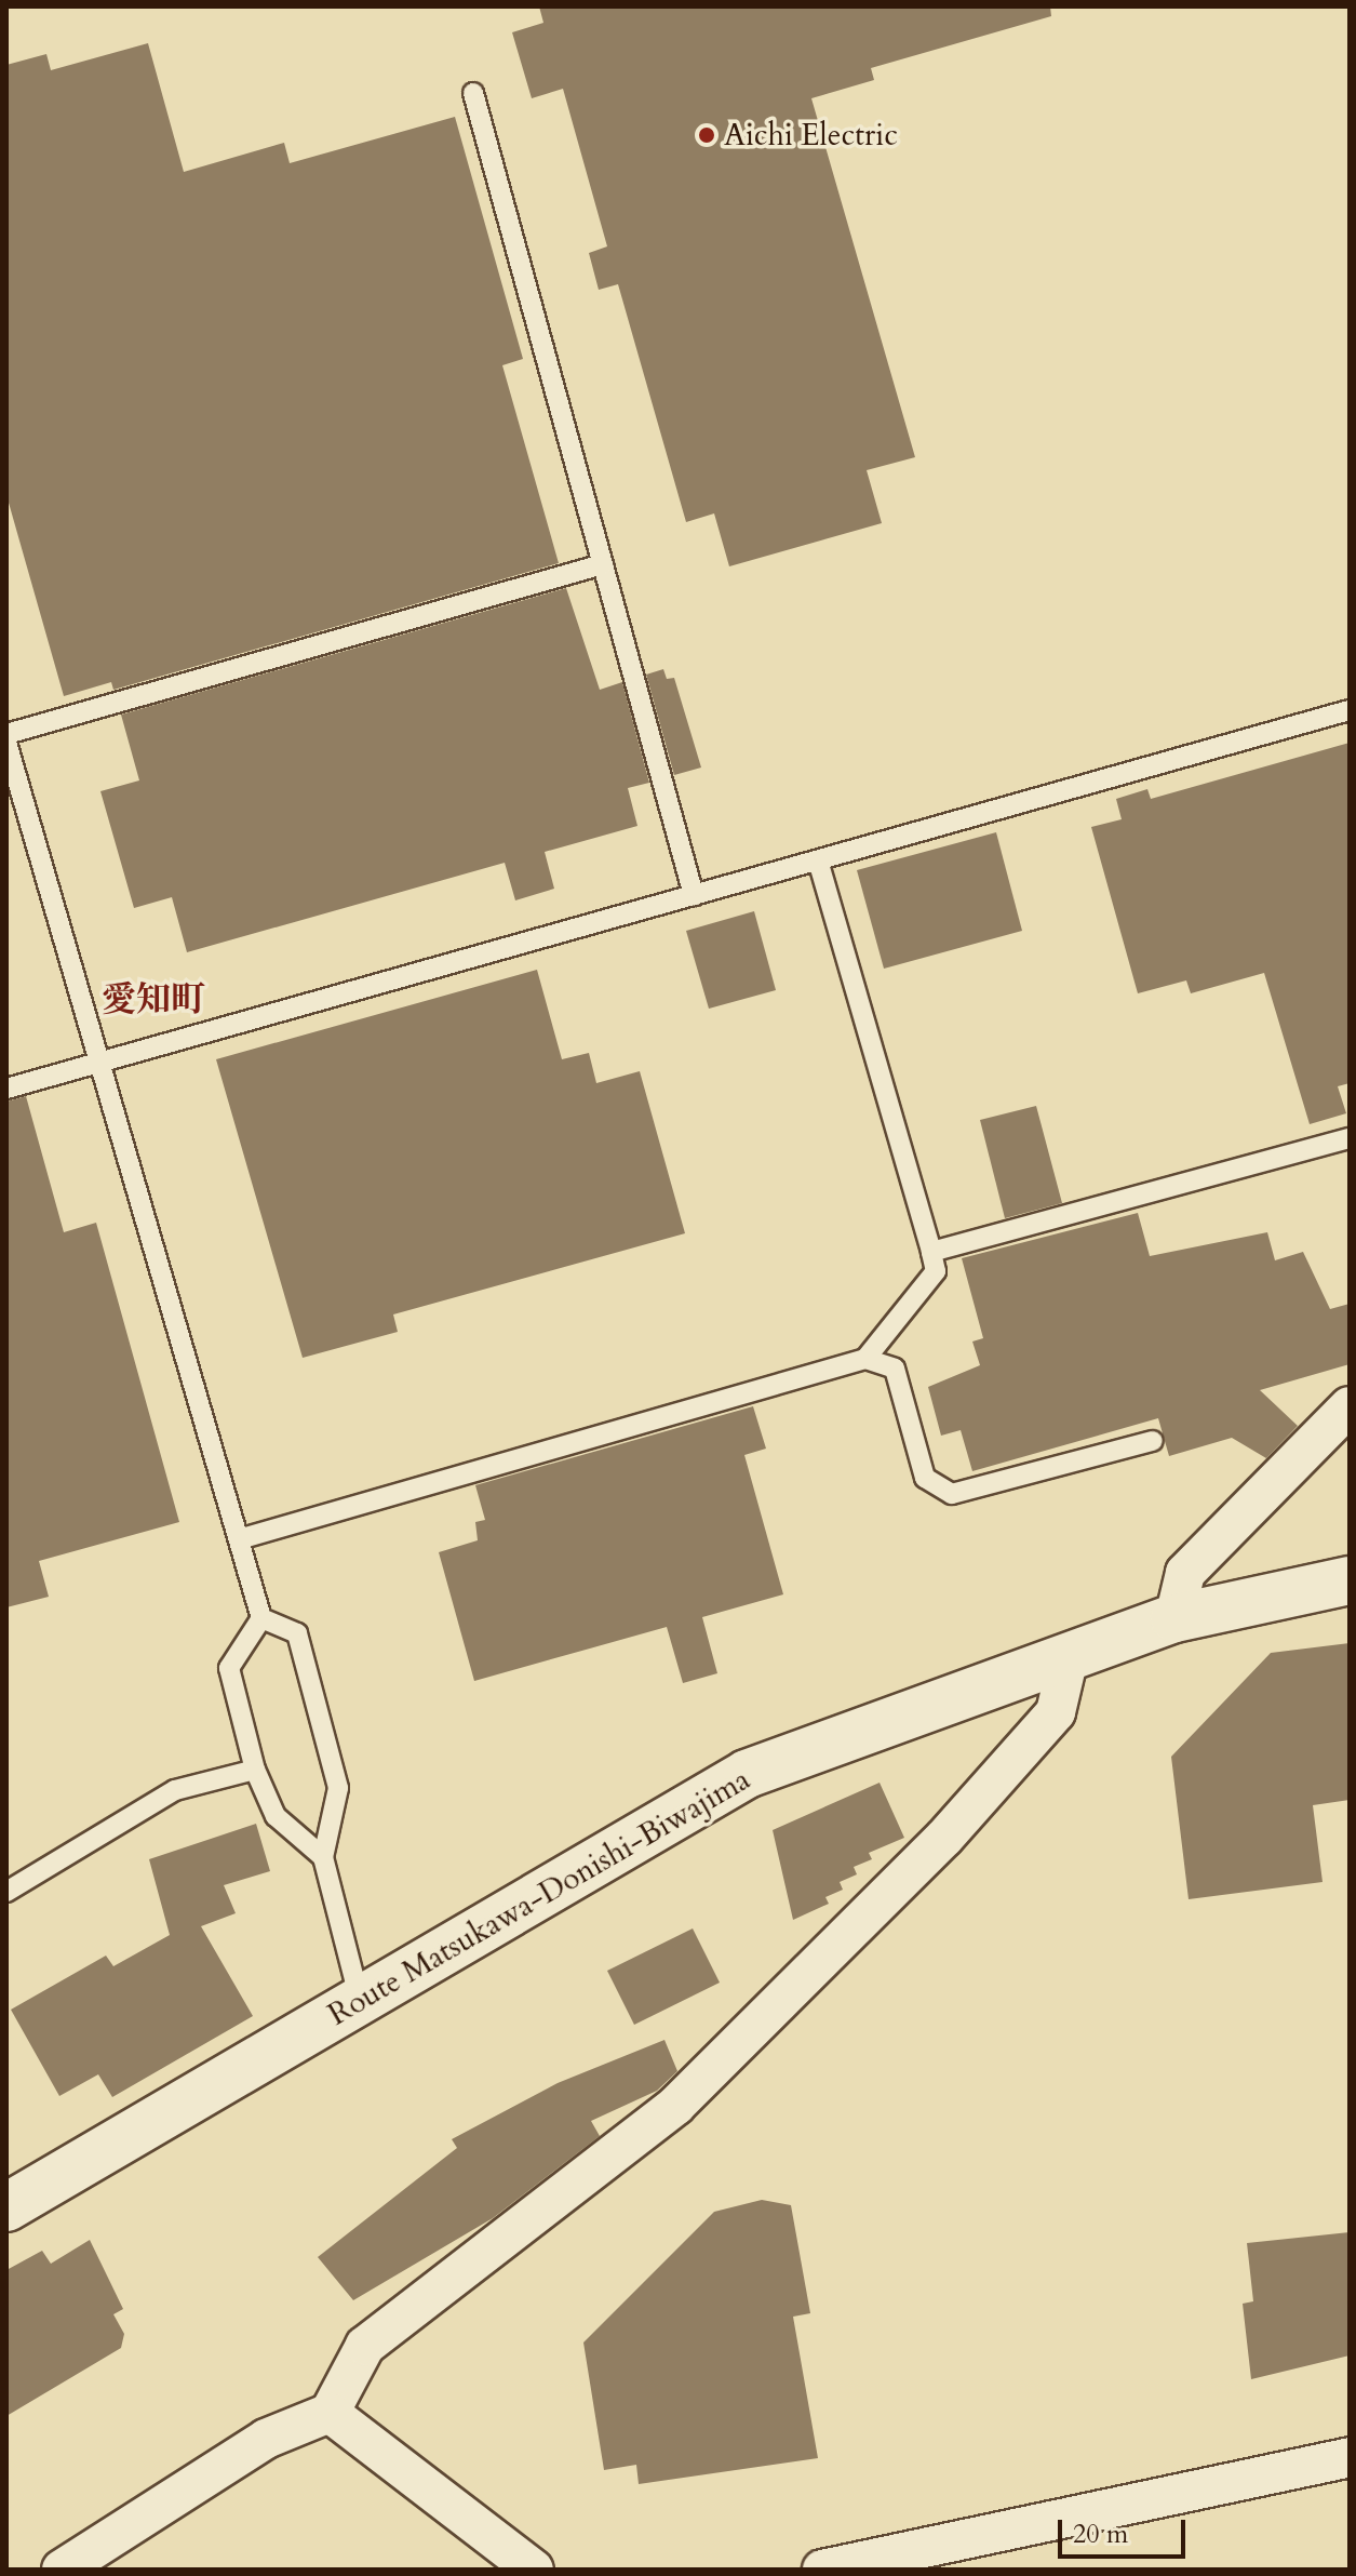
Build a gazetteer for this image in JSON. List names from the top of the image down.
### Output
{
  "streets": {
    "main road": ["Route Matsukawa-Donishi-Biwajima"]
  },
  "districts": ["愛知町"],
  "places": ["Aichi Electric"],
  "scale_bar": "20 m"
}
